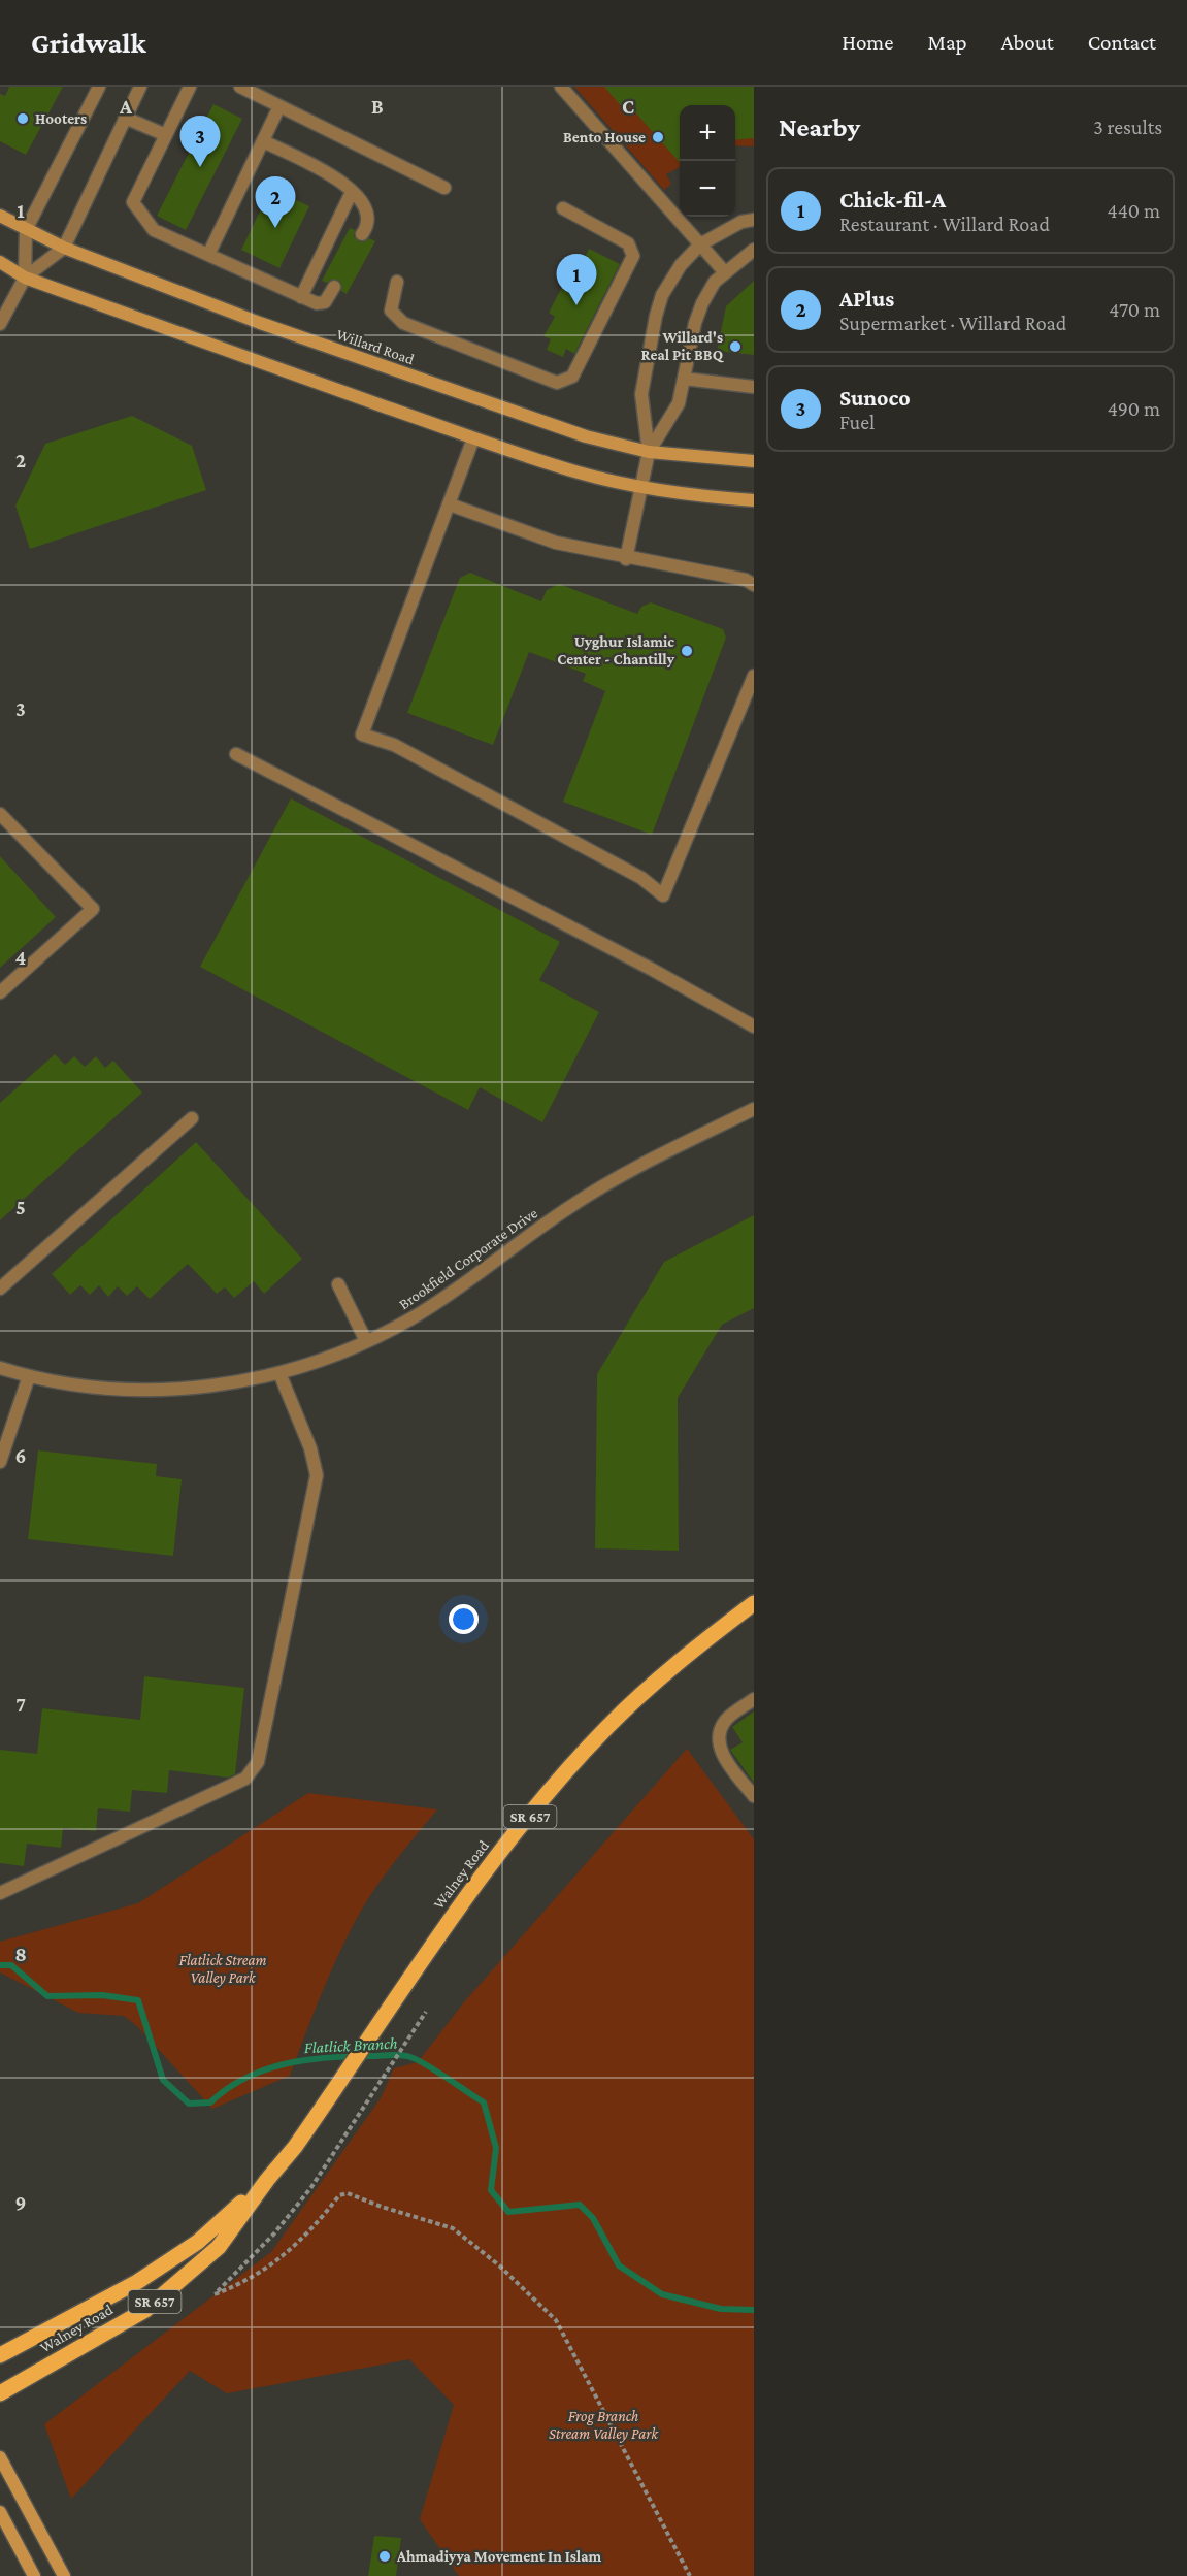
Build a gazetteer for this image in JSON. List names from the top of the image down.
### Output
{
  "streets": {
    "main road": ["Willard Road", "SR 657", "Walney Road"],
    "street": ["Brookfield Corporate Drive"]
  },
  "water": ["Flatlick Branch"],
  "parks": ["Flatlick Stream Valley Park", "Frog Branch Stream Valley Park"],
  "places": [
    "Hooters",
    "Bento House",
    "Willard's Real Pit BBQ",
    "Uyghur Islamic Center - Chantilly",
    "Ahmadiyya Movement In Islam"
  ],
  "page": {
    "header": "Gridwalk",
    "nav": [
      "Home",
      "Map",
      "About",
      "Contact"
    ],
    "heading": ["Nearby", "3 results"],
    "map_buttons": ["+", "−"],
    "pins": ["3", "2", "1"],
    "list": [
      {
        "mark": "1",
        "name": "Chick-fil-A",
        "note": "Restaurant · Willard Road",
        "value": "440 m"
      },
      {
        "mark": "2",
        "name": "APlus",
        "note": "Supermarket · Willard Road",
        "value": "470 m"
      },
      {
        "mark": "3",
        "name": "Sunoco",
        "note": "Fuel",
        "value": "490 m"
      }
    ]
  },
  "grid": {
    "columns": ["A", "B", "C"],
    "rows": [
      "1",
      "2",
      "3",
      "4",
      "5",
      "6",
      "7",
      "8",
      "9"
    ]
  }
}
